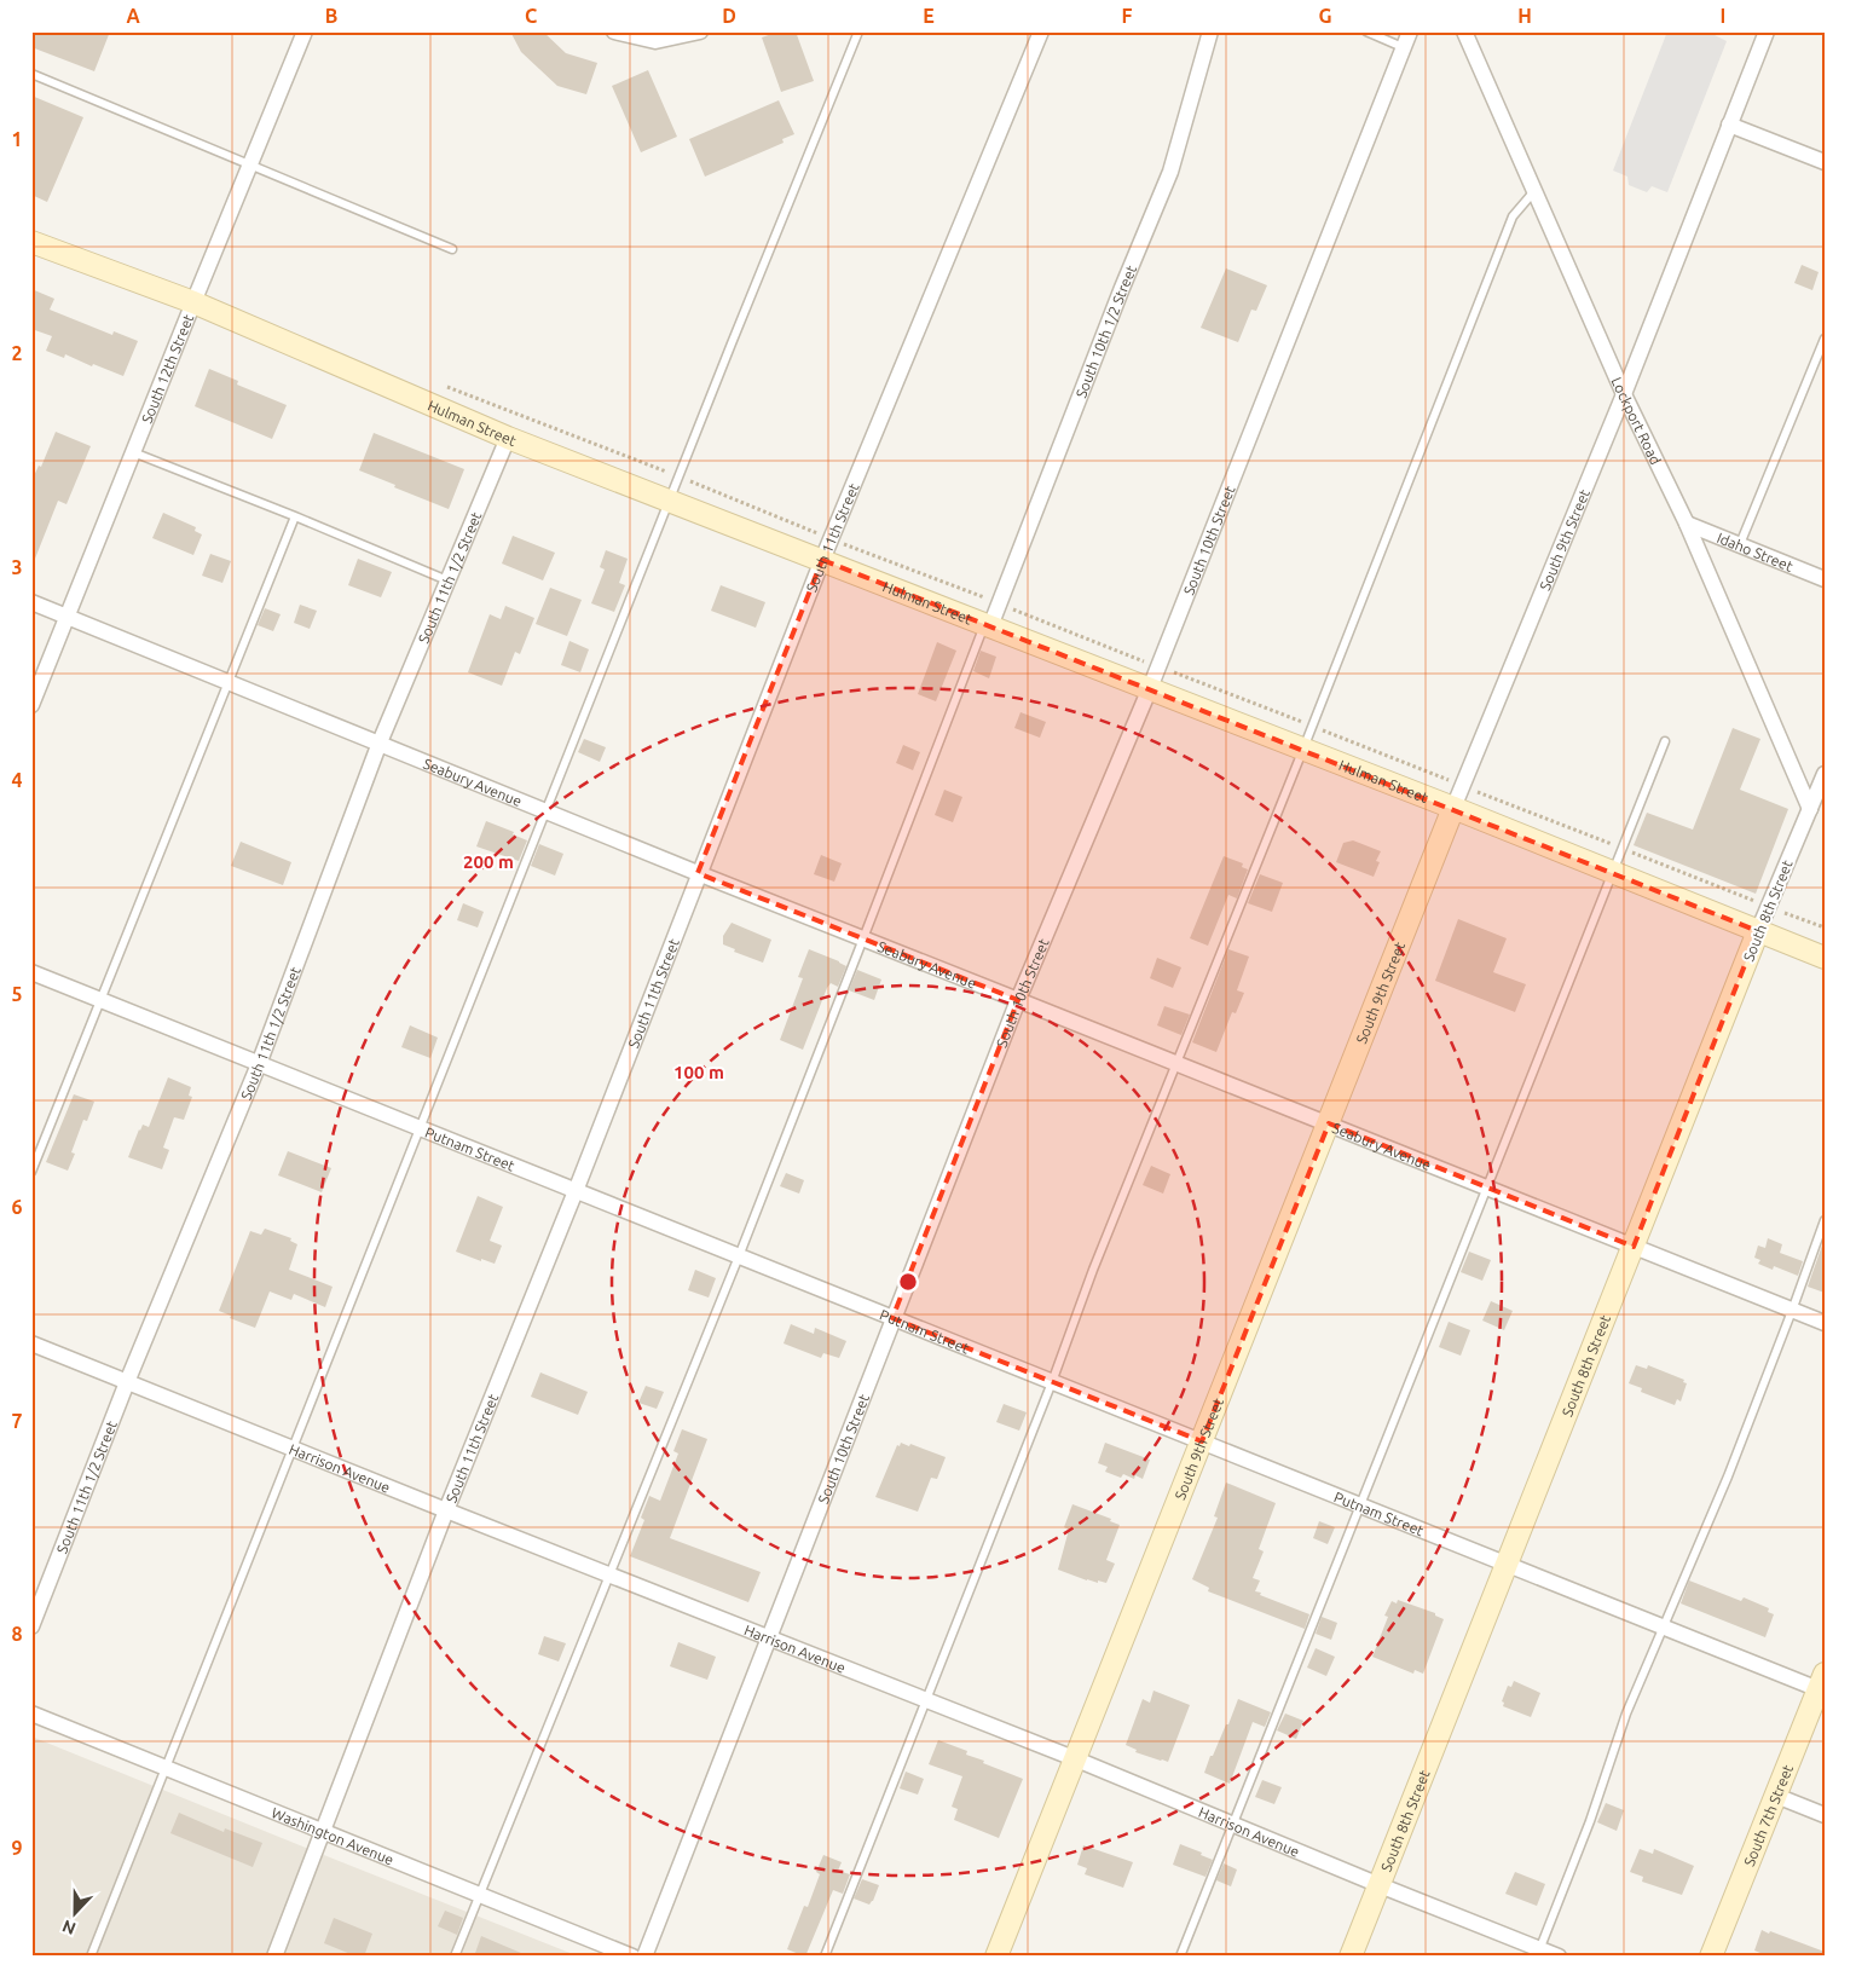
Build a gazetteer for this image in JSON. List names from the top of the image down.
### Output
{
  "streets": {
    "street": [
      "South 10th 1/2 Street",
      "South 12th Street",
      "Lockport Road",
      "Hulman Street",
      "South 11th Street",
      "South 10th Street",
      "South 9th Street",
      "Idaho Street",
      "South 11th 1/2 Street",
      "Seabury Avenue",
      "South 8th Street",
      "Putnam Street",
      "Harrison Avenue",
      "South 7th Street",
      "Washington Avenue"
    ]
  },
  "crossings": [
    ["South 10th 1/2 Street", "Hulman Street"],
    ["South 12th Street", "Hulman Street"],
    ["South 12th Street", "Seabury Avenue"],
    ["Lockport Road", "South 9th Street"],
    ["Lockport Road", "Idaho Street"],
    ["Lockport Road", "South 8th Street"],
    ["Hulman Street", "South 11th Street"],
    ["Hulman Street", "South 10th Street"],
    ["Hulman Street", "South 9th Street"],
    ["Hulman Street", "South 11th 1/2 Street"],
    ["Hulman Street", "South 8th Street"],
    ["South 11th Street", "Seabury Avenue"],
    ["South 11th Street", "Putnam Street"],
    ["South 11th Street", "Harrison Avenue"],
    ["South 11th Street", "Washington Avenue"],
    ["South 10th Street", "Seabury Avenue"],
    ["South 10th Street", "Putnam Street"],
    ["South 10th Street", "Harrison Avenue"],
    ["South 9th Street", "Seabury Avenue"],
    ["South 9th Street", "Putnam Street"],
    ["South 9th Street", "Harrison Avenue"],
    ["South 11th 1/2 Street", "Seabury Avenue"],
    ["South 11th 1/2 Street", "Putnam Street"],
    ["South 11th 1/2 Street", "Harrison Avenue"],
    ["Seabury Avenue", "South 8th Street"],
    ["South 8th Street", "Putnam Street"],
    ["South 8th Street", "Harrison Avenue"],
    ["Putnam Street", "South 7th Street"]
  ],
  "north": "bottom",
  "grid": {
    "columns": [
      "A",
      "B",
      "C",
      "D",
      "E",
      "F",
      "G",
      "H",
      "I"
    ],
    "rows": [
      "1",
      "2",
      "3",
      "4",
      "5",
      "6",
      "7",
      "8",
      "9"
    ]
  },
  "rings": ["200 m", "100 m"]
}
